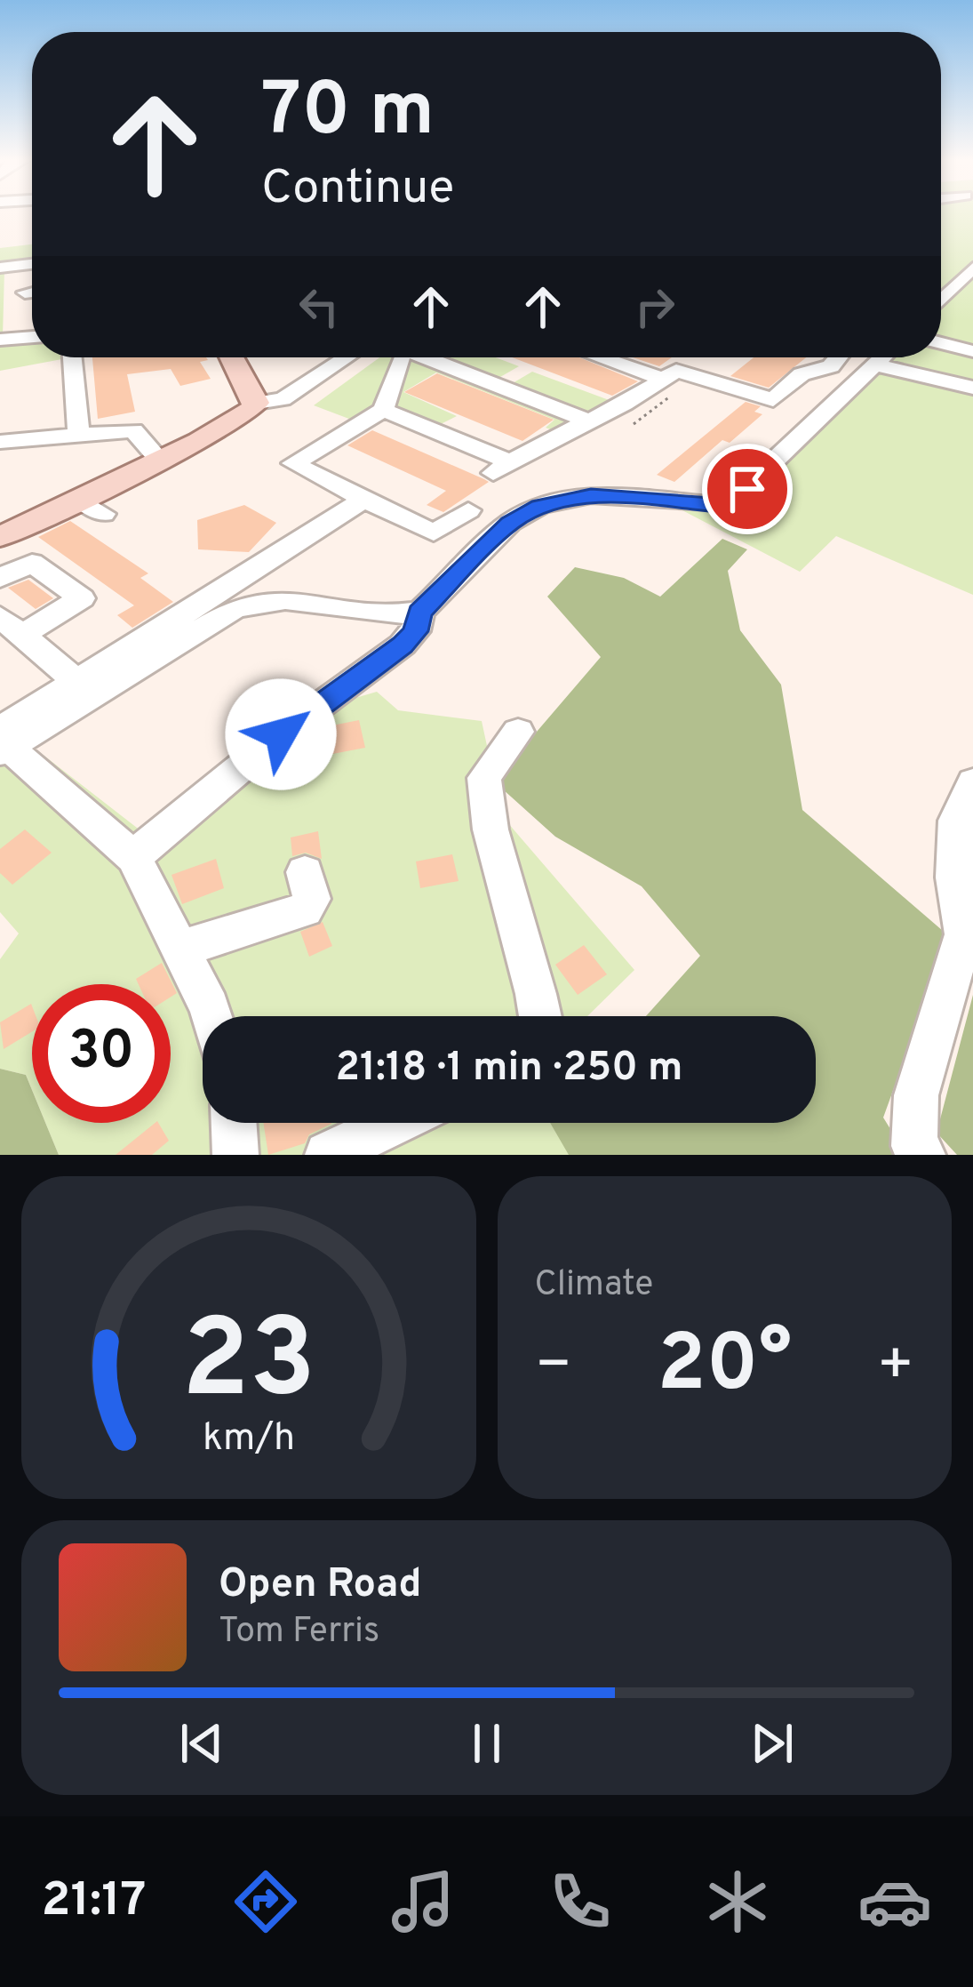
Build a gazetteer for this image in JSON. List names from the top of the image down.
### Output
{
  "page": {
    "turn": ["70 m", "Continue"],
    "limit": "30",
    "trip": "21:18 · 1 min · 250 m",
    "tile": "Climate",
    "heat": ["−", "20°", "+"],
    "song": ["Open Road", "Tom Ferris"],
    "tabs": "21:17",
    "gauge": ["23", "km/h"]
  }
}
